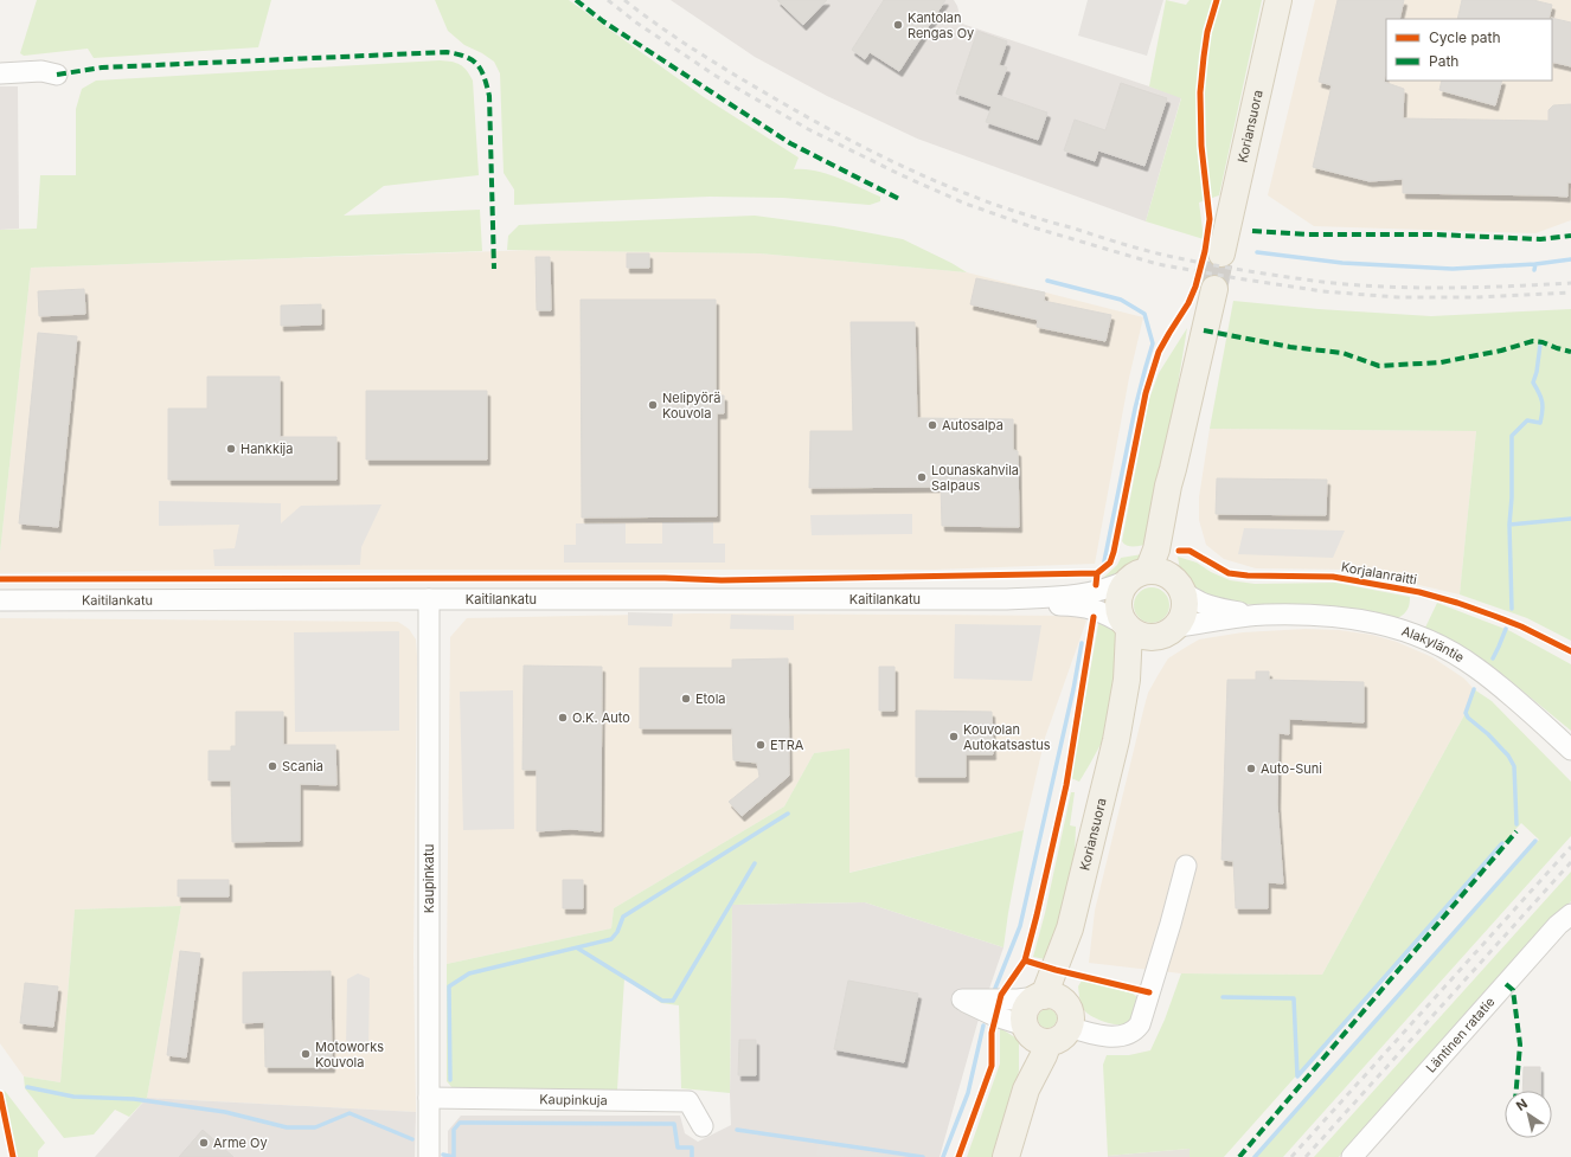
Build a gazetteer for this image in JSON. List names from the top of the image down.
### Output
{
  "streets": {
    "main road": ["Koriansuora"],
    "street": [
      "Kaitilankatu",
      "Alakyläntie",
      "Kaupinkatu",
      "Läntinen ratatie",
      "Kaupinkuja"
    ],
    "cycle path": ["Korjalanraitti"]
  },
  "crossings": [
    ["Koriansuora", "Kaitilankatu"],
    ["Koriansuora", "Alakyläntie"],
    ["Kaitilankatu", "Alakyläntie"],
    ["Kaitilankatu", "Kaupinkatu"],
    ["Kaupinkatu", "Kaupinkuja"]
  ],
  "places": [
    "Kantolan Rengas Oy",
    "Nelipyörä Kouvola",
    "Autosalpa",
    "Hankkija",
    "Lounaskahvila Salpaus",
    "Etola",
    "O.K. Auto",
    "Kouvolan Autokatsastus",
    "ETRA",
    "Scania",
    "Auto-Suni",
    "Motoworks Kouvola",
    "Arme Oy"
  ],
  "legend": ["Cycle path", "Path"],
  "north": "top left"
}
